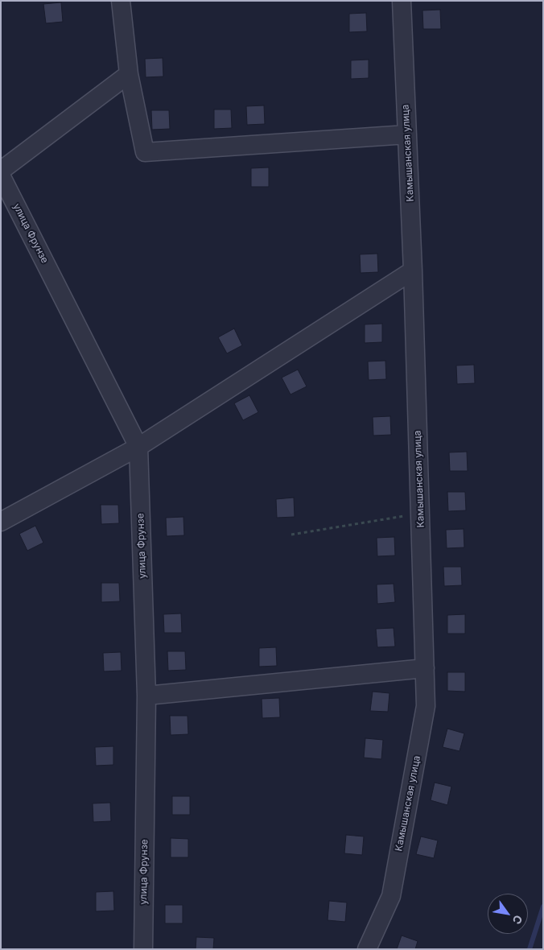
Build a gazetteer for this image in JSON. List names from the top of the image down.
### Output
{
  "streets": {
    "street": ["Камышанская улица", "улица Фрунзе"]
  },
  "north": "bottom right"
}
